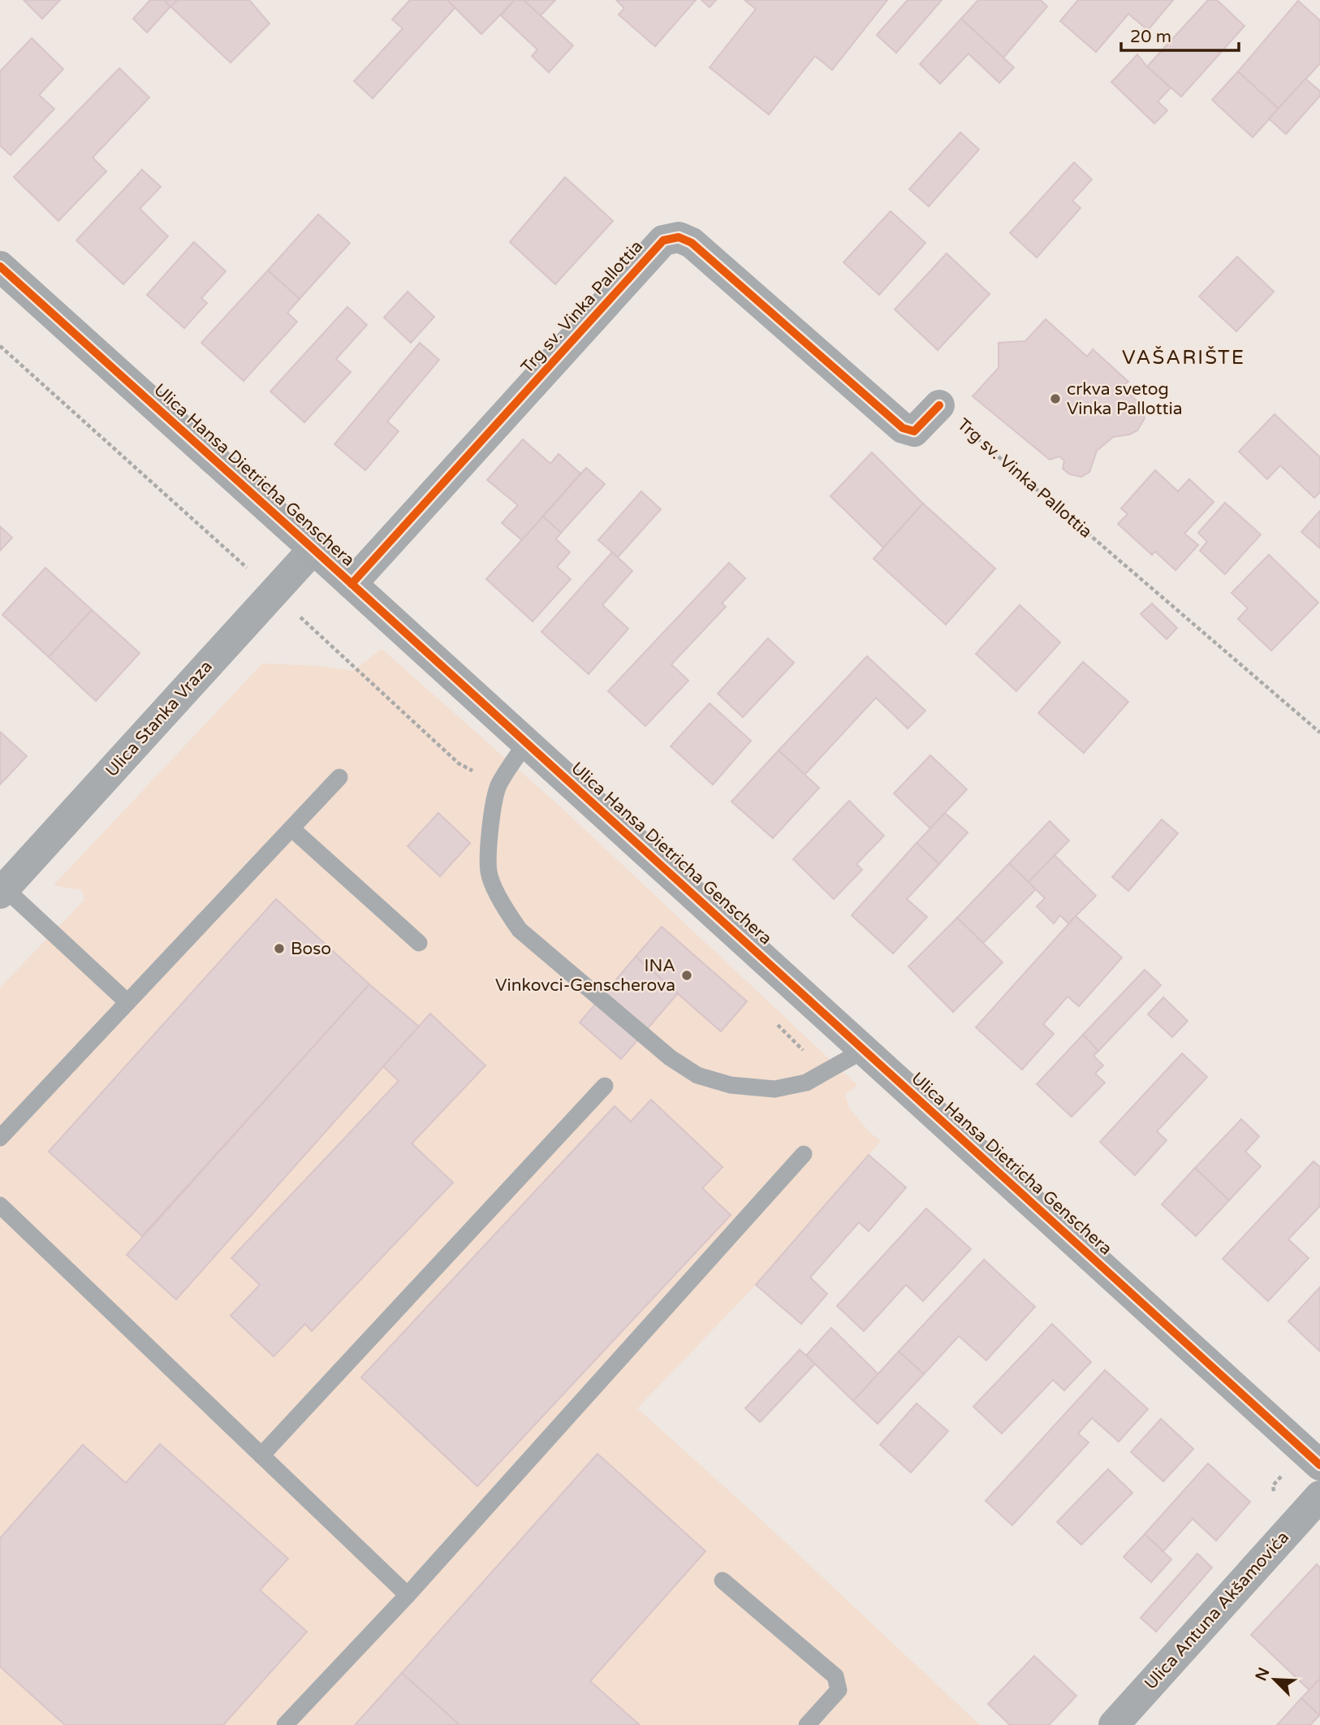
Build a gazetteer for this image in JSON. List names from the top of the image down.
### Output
{
  "streets": {
    "main road": ["Ulica Hansa Dietricha Genschera"],
    "street": ["Trg sv. Vinka Pallottia", "Ulica Stanka Vraza", "Ulica Antuna Akšamovića"]
  },
  "crossings": [
    ["Trg sv. Vinka Pallottia", "Ulica Hansa Dietricha Genschera"],
    ["Ulica Hansa Dietricha Genschera", "Ulica Stanka Vraza"]
  ],
  "districts": ["VAŠARIŠTE"],
  "places": ["crkva svetog Vinka Pallottia", "Boso", "INA Vinkovci-Genscherova"],
  "scale_bar": "20 m",
  "north": "top left"
}
